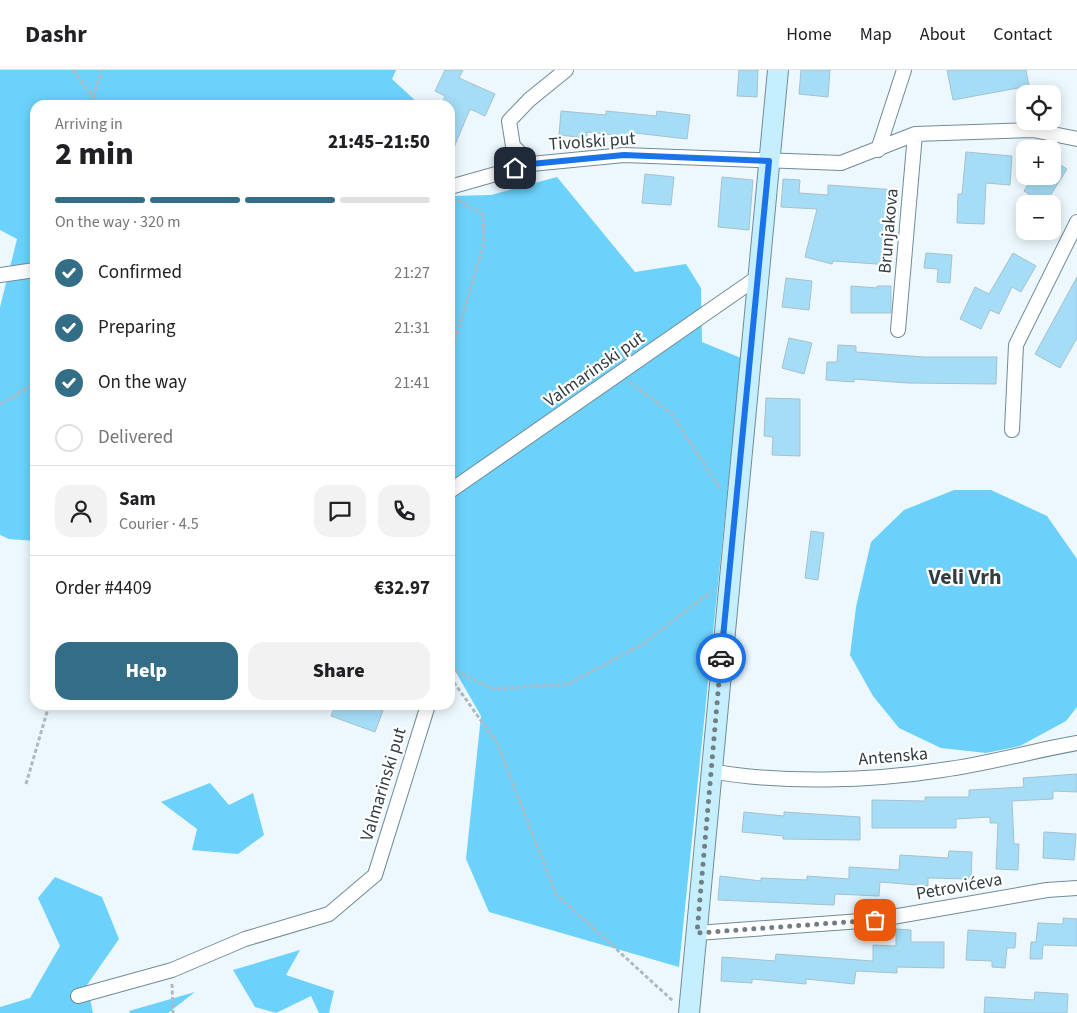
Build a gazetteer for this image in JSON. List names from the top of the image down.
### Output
{
  "streets": {
    "street": [
      "Tivolski put",
      "Brunjakova",
      "Valmarinski put",
      "Antenska",
      "Petrovićeva"
    ]
  },
  "districts": ["Veli Vrh"],
  "page": {
    "header": "Dashr",
    "nav": [
      "Home",
      "Map",
      "About",
      "Contact"
    ],
    "map_buttons": ["+", "−"],
    "heading": ["2 min", "Arriving in", "21:45–21:50"],
    "panel": [
      "Sam",
      "Courier · 4.5",
      "Order #4409",
      "€32.97"
    ],
    "bar": "On the way · 320 m",
    "list": [
      ["Confirmed", "21:27"],
      ["Preparing", "21:31"],
      ["On the way", "21:41"],
      "Delivered"
    ],
    "buttons": ["Help", "Share"]
  }
}
